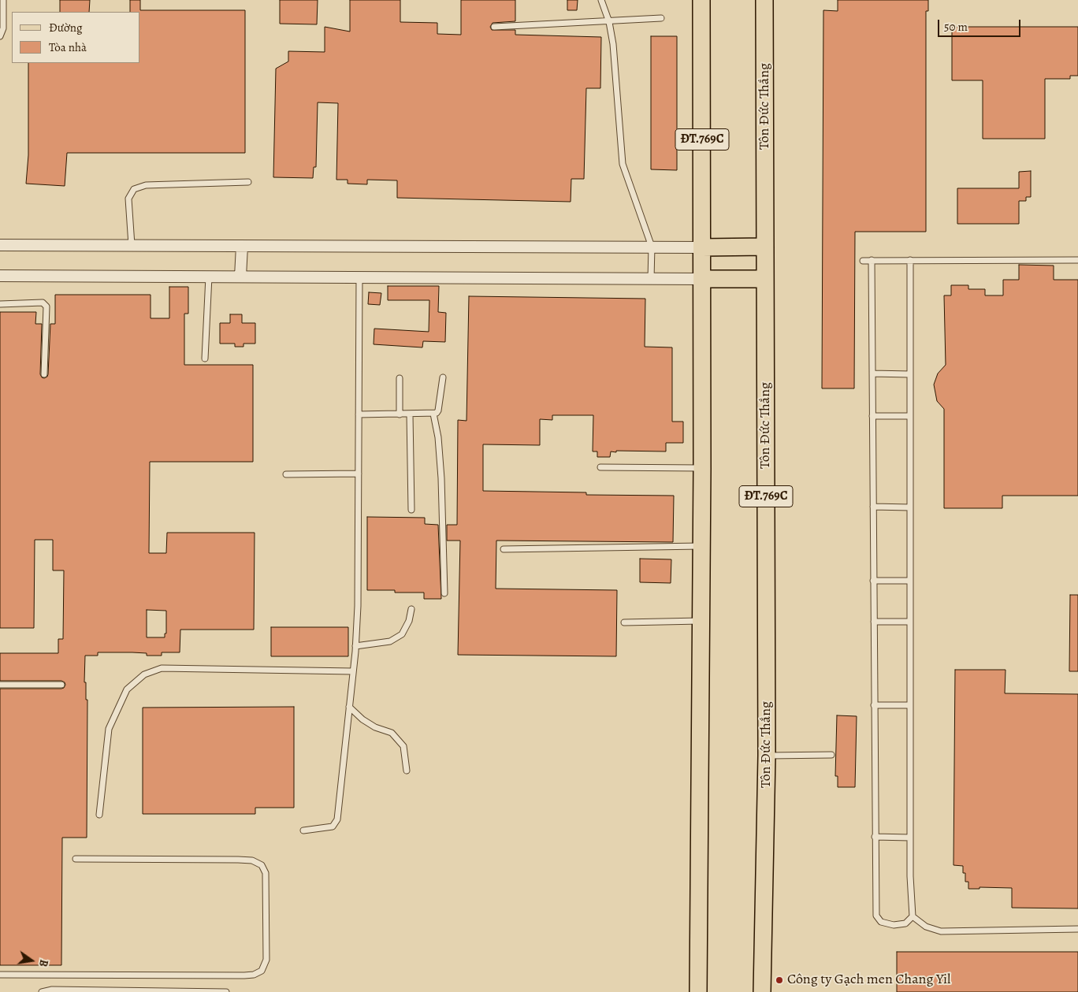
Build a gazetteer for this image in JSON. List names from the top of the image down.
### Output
{
  "streets": {
    "main road": ["Tôn Đức Thắng", "ĐT.769C"]
  },
  "places": ["Công ty Gạch men Chang Yil"],
  "legend": ["Đường", "Tòa nhà"],
  "scale_bar": "50 m",
  "north": "right"
}
